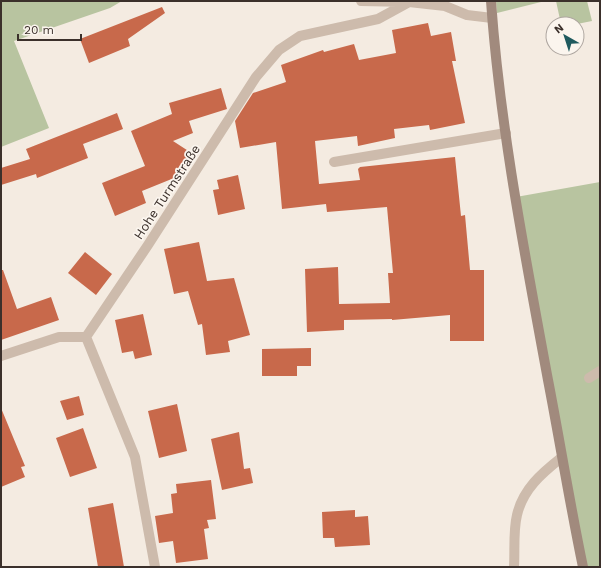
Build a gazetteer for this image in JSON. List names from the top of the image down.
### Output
{
  "streets": {
    "street": ["Hohe Turmstraße"]
  },
  "scale_bar": "20 m",
  "north": "top left"
}
